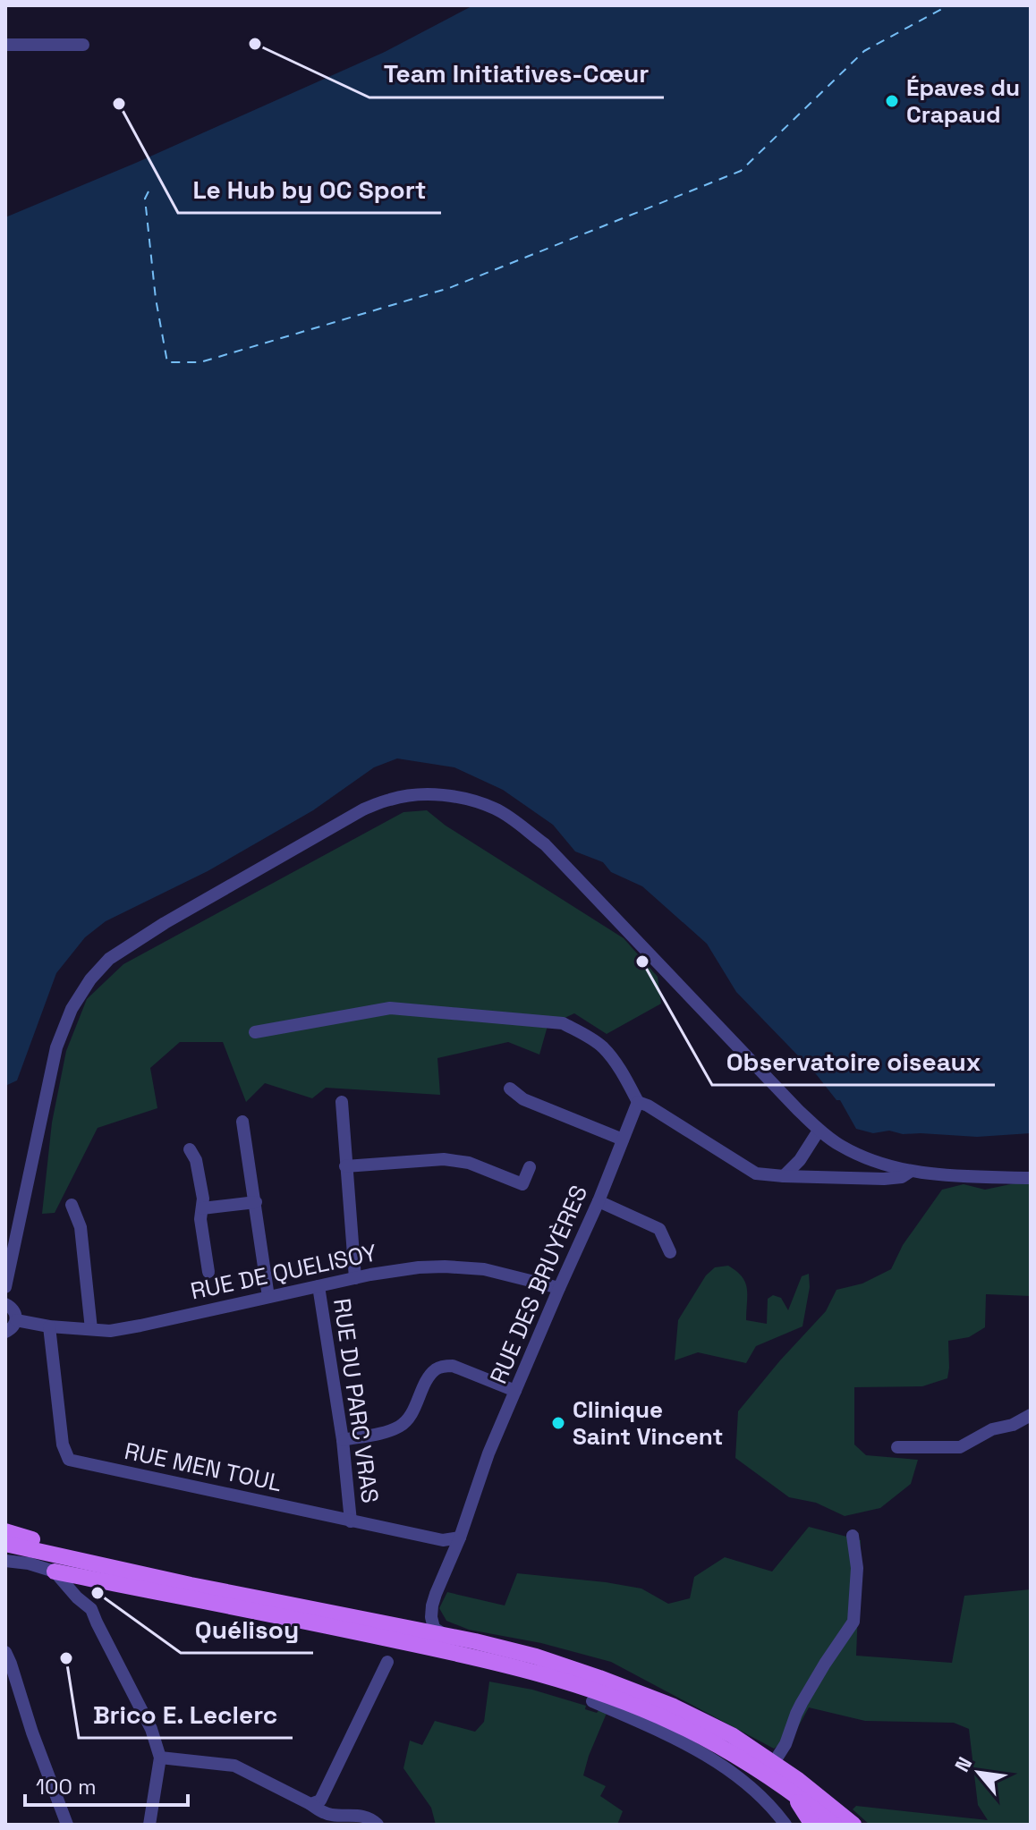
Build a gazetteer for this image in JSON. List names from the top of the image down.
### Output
{
  "streets": {
    "street": [
      "RUE DE QUELISOY",
      "RUE DES BRUYÈRES",
      "RUE DU PARC VRAS",
      "RUE MEN TOUL"
    ]
  },
  "crossings": [
    ["RUE DE QUELISOY", "RUE DES BRUYÈRES"],
    ["RUE DE QUELISOY", "RUE DU PARC VRAS"],
    ["RUE DE QUELISOY", "RUE MEN TOUL"],
    ["RUE DES BRUYÈRES", "RUE MEN TOUL"],
    ["RUE DU PARC VRAS", "RUE MEN TOUL"]
  ],
  "places": [
    "Team Initiatives-Cœur",
    "Épaves du Crapaud",
    "Le Hub by OC Sport",
    "Observatoire oiseaux",
    "Clinique Saint Vincent",
    "Quélisoy",
    "Brico E. Leclerc"
  ],
  "scale_bar": "100 m",
  "north": "top left"
}
